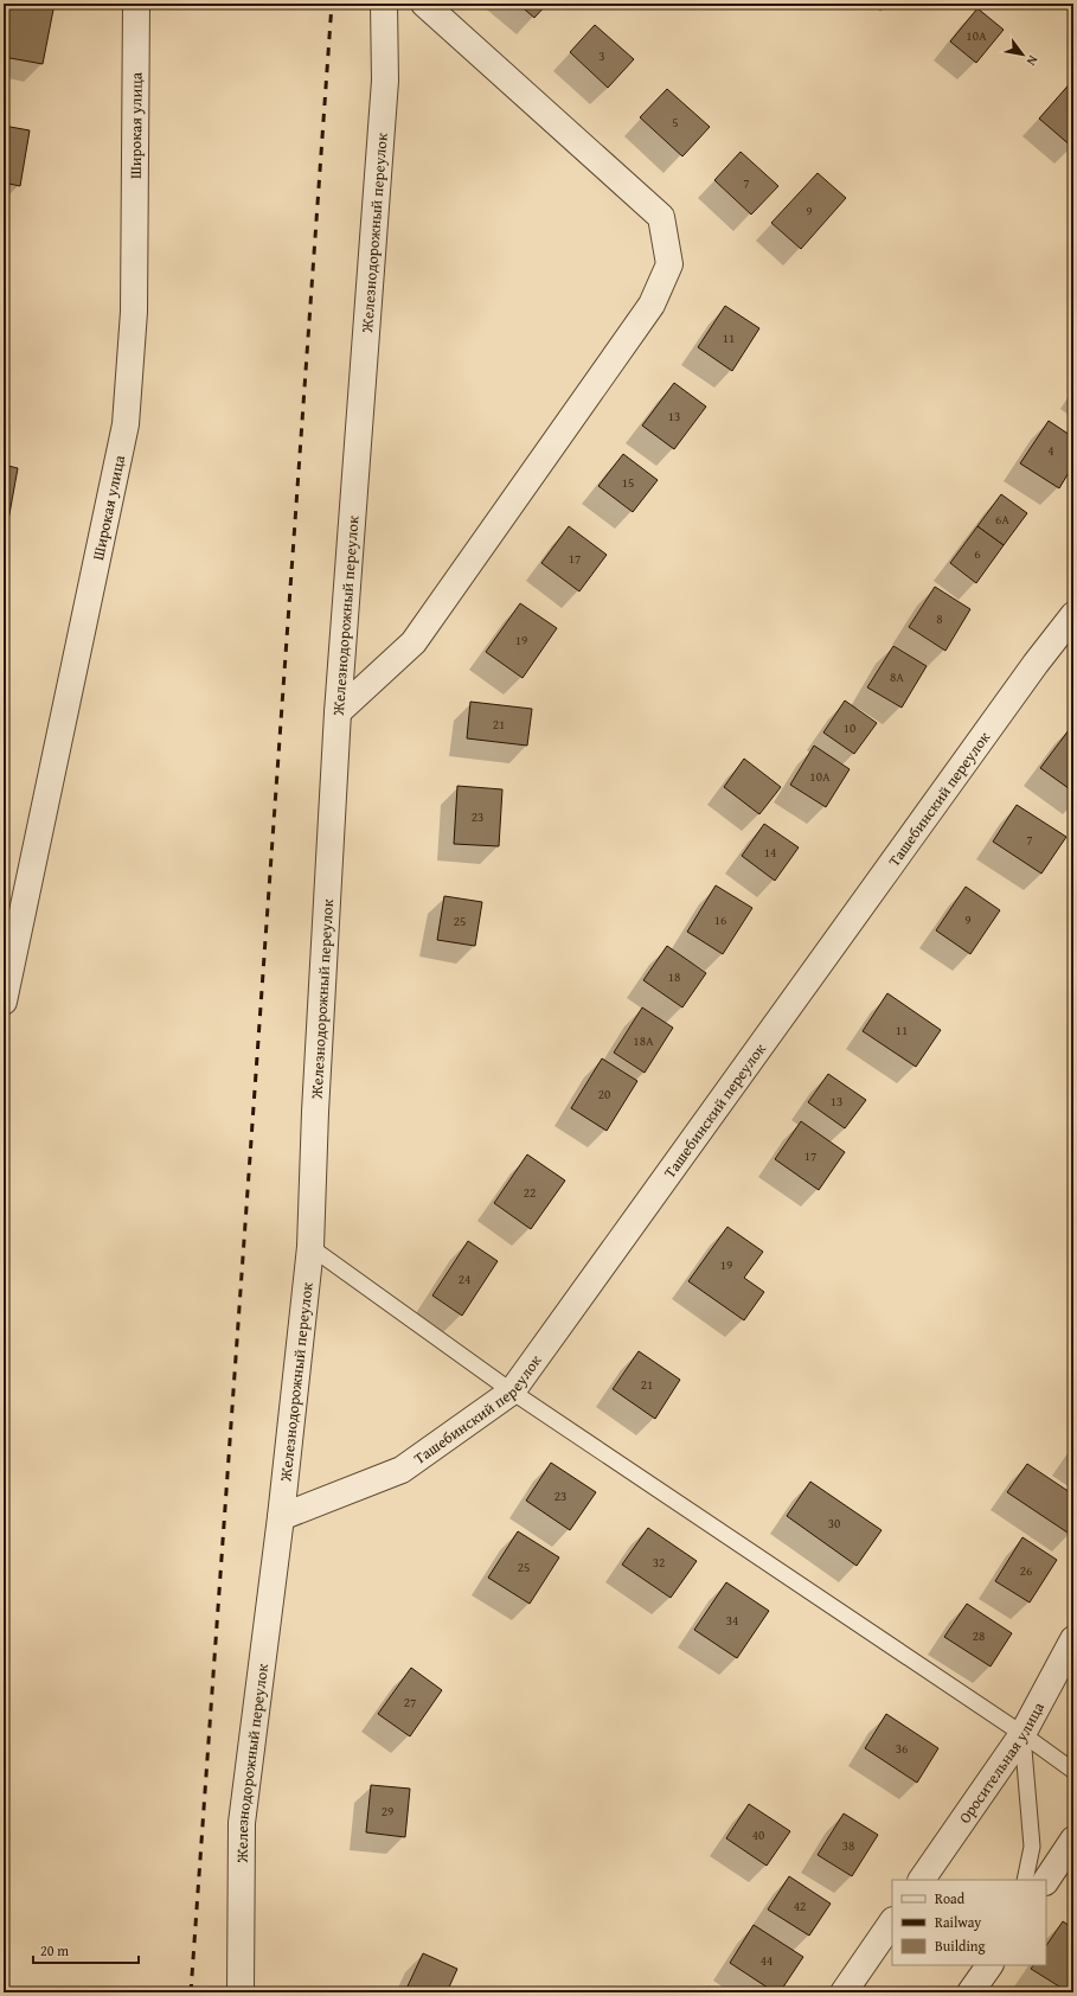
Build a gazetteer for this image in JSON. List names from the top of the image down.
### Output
{
  "streets": {
    "street": [
      "Широкая улица",
      "Железнодорожный переулок",
      "Ташебинский переулок",
      "Оросительная улица"
    ]
  },
  "crossings": [
    ["Железнодорожный переулок", "Ташебинский переулок"]
  ],
  "house_numbers": [
    "10А",
    "3",
    "5",
    "7",
    "9",
    "11",
    "13",
    "4",
    "15",
    "6А",
    "6",
    "17",
    "8",
    "19",
    "8А",
    "21",
    "10",
    "10А",
    "23",
    "7",
    "14",
    "16",
    "9",
    "25",
    "18",
    "11",
    "18А",
    "20",
    "13",
    "17",
    "22",
    "19",
    "24",
    "21",
    "23",
    "30",
    "32",
    "25",
    "26",
    "34",
    "28",
    "27",
    "36",
    "29",
    "40",
    "38",
    "42",
    "44"
  ],
  "legend": ["Road", "Railway", "Building"],
  "scale_bar": "20 m",
  "north": "bottom right"
}
